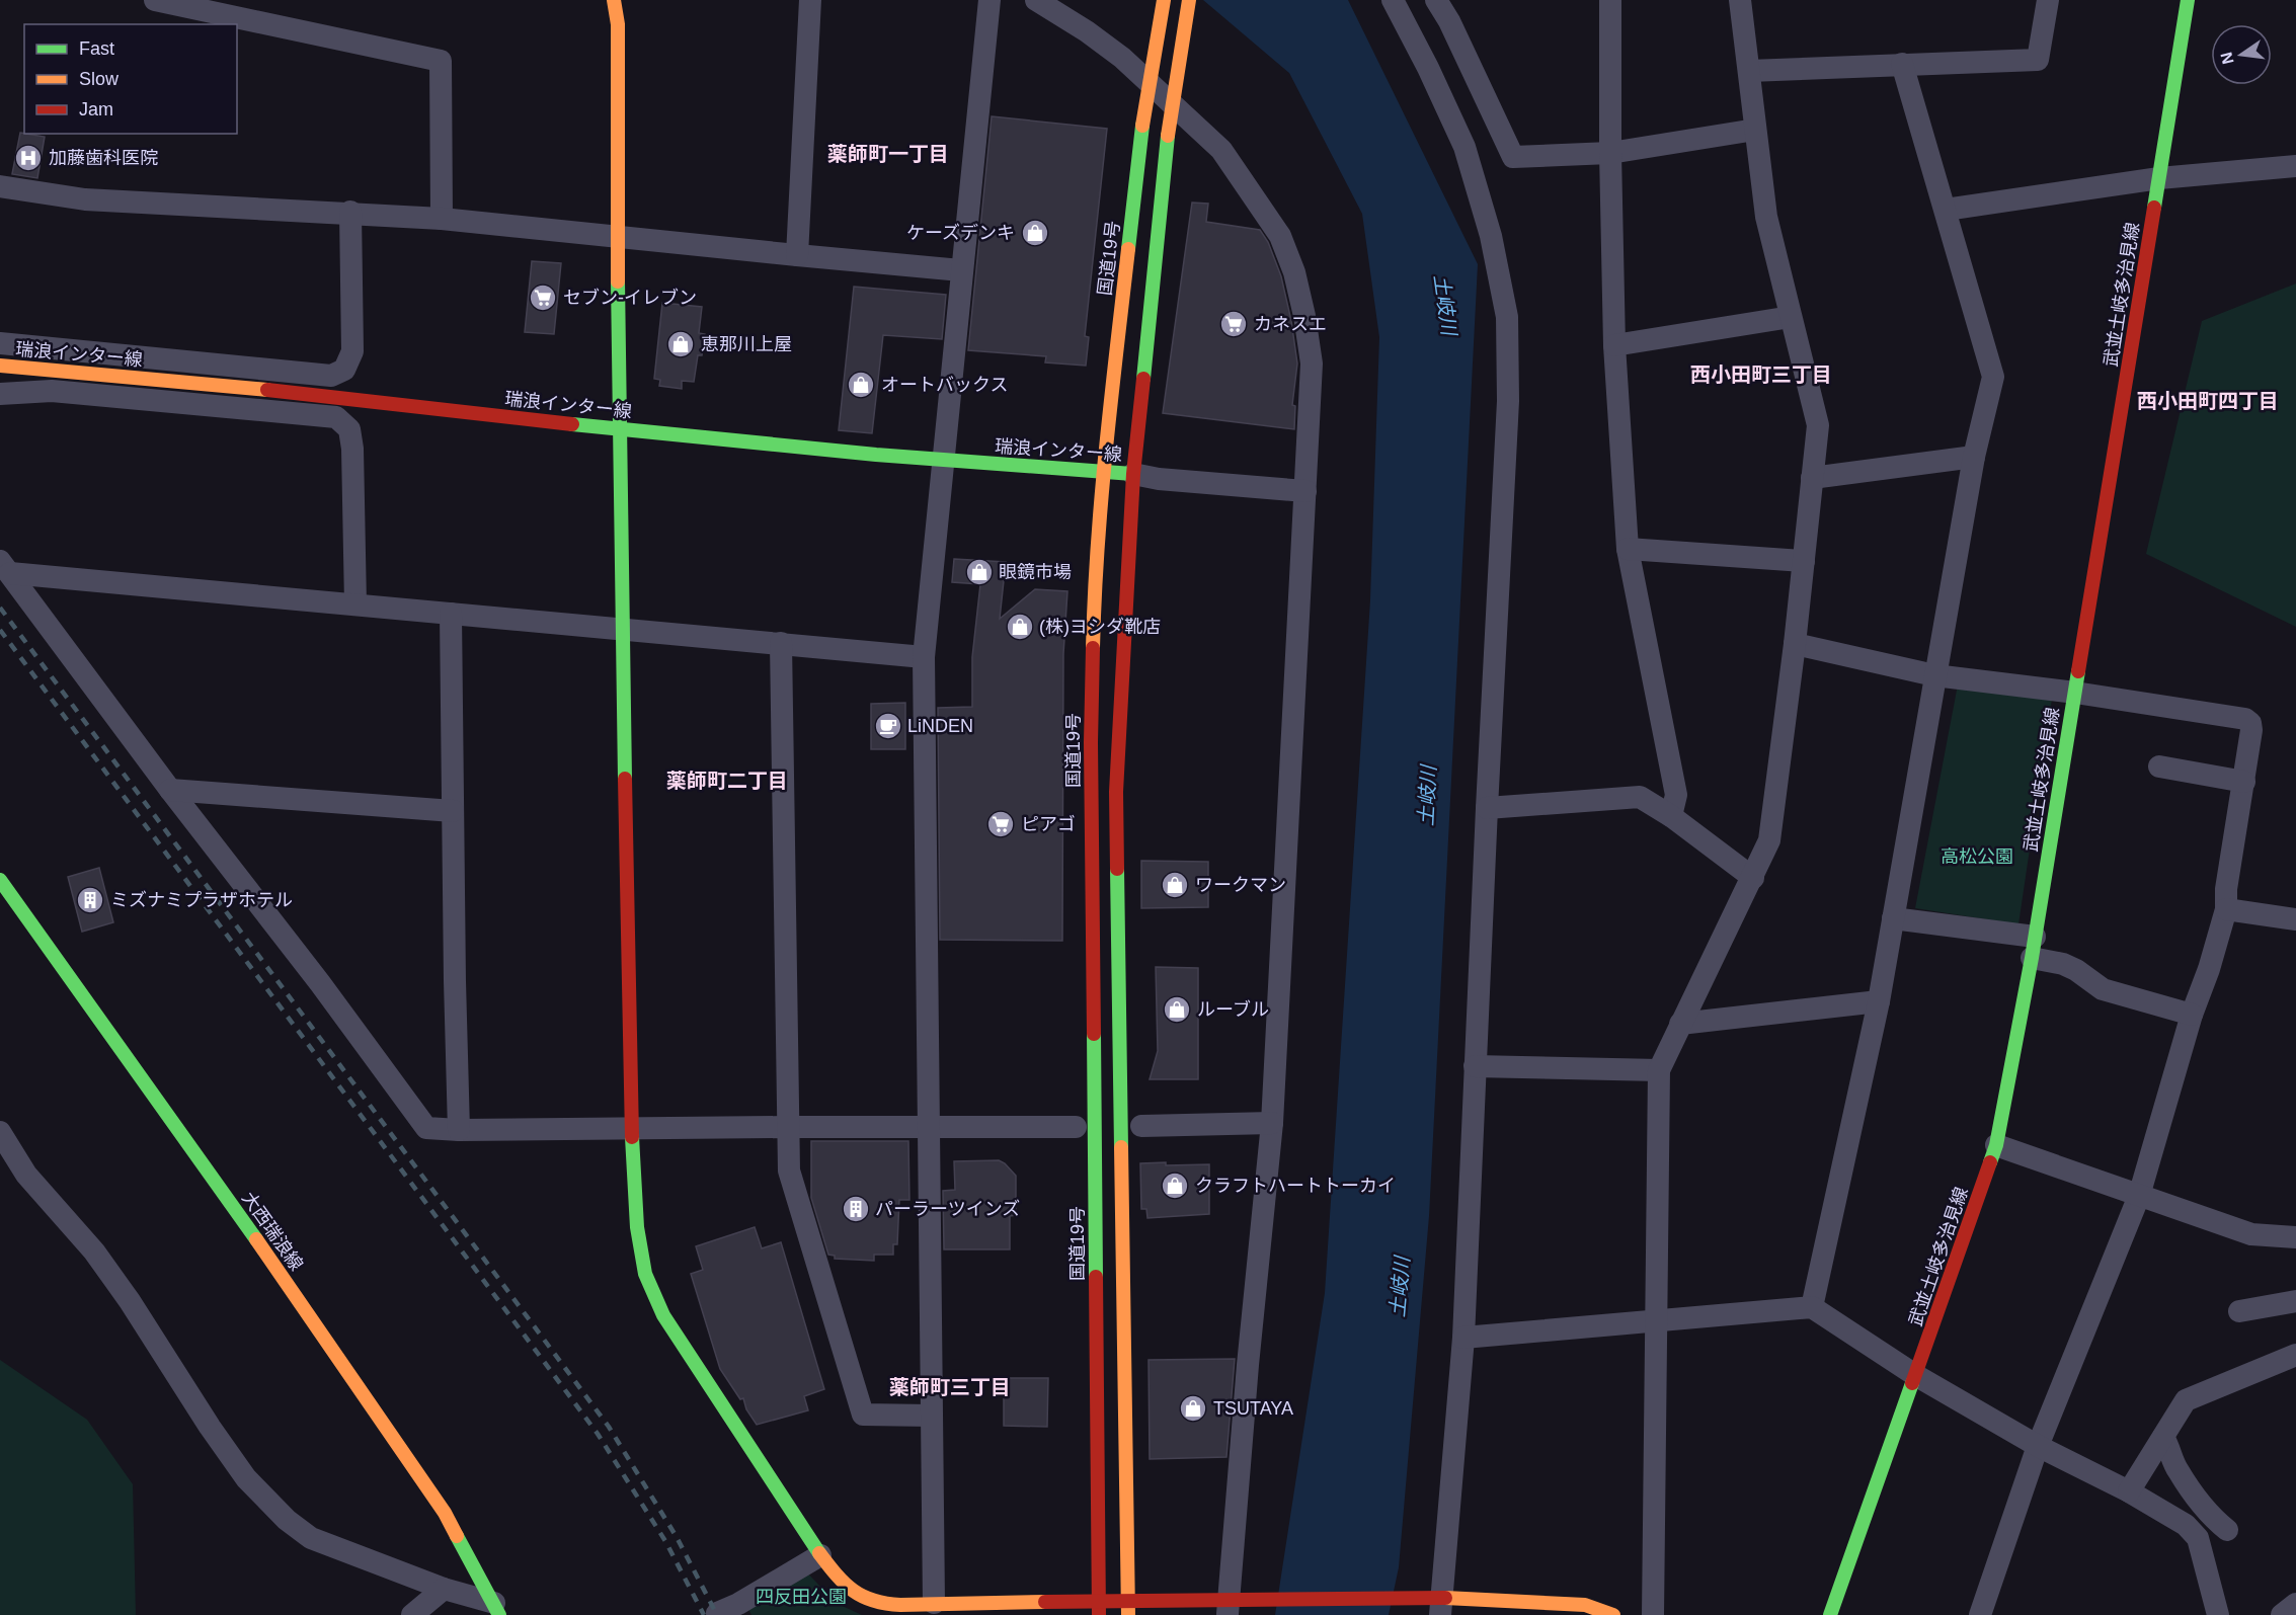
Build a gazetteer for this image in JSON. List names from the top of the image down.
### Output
{
  "streets": {
    "main road": [
      "国道19号",
      "武並土岐多治見線",
      "瑞浪インター線",
      "大西瑞浪線"
    ]
  },
  "crossings": [
    ["国道19号", "瑞浪インター線"]
  ],
  "districts": [
    "薬師町一丁目",
    "西小田町三丁目",
    "西小田町四丁目",
    "薬師町二丁目",
    "薬師町三丁目"
  ],
  "water": ["土岐川"],
  "parks": ["高松公園", "四反田公園"],
  "places": {
    "hospital": ["加藤歯科医院"],
    "shop": [
      "ケーズデンキ",
      "恵那川上屋",
      "オートバックス",
      "眼鏡市場",
      "(株)ヨシダ靴店",
      "ワークマン",
      "ルーブル",
      "クラフトハートトーカイ",
      "TSUTAYA"
    ],
    "supermarket": ["セブン-イレブン", "カネスエ", "ピアゴ"],
    "cafe": ["LiNDEN"],
    "building": ["ミズナミプラザホテル", "パーラーツインズ"]
  },
  "legend": ["Fast", "Slow", "Jam"],
  "north": "left"
}
